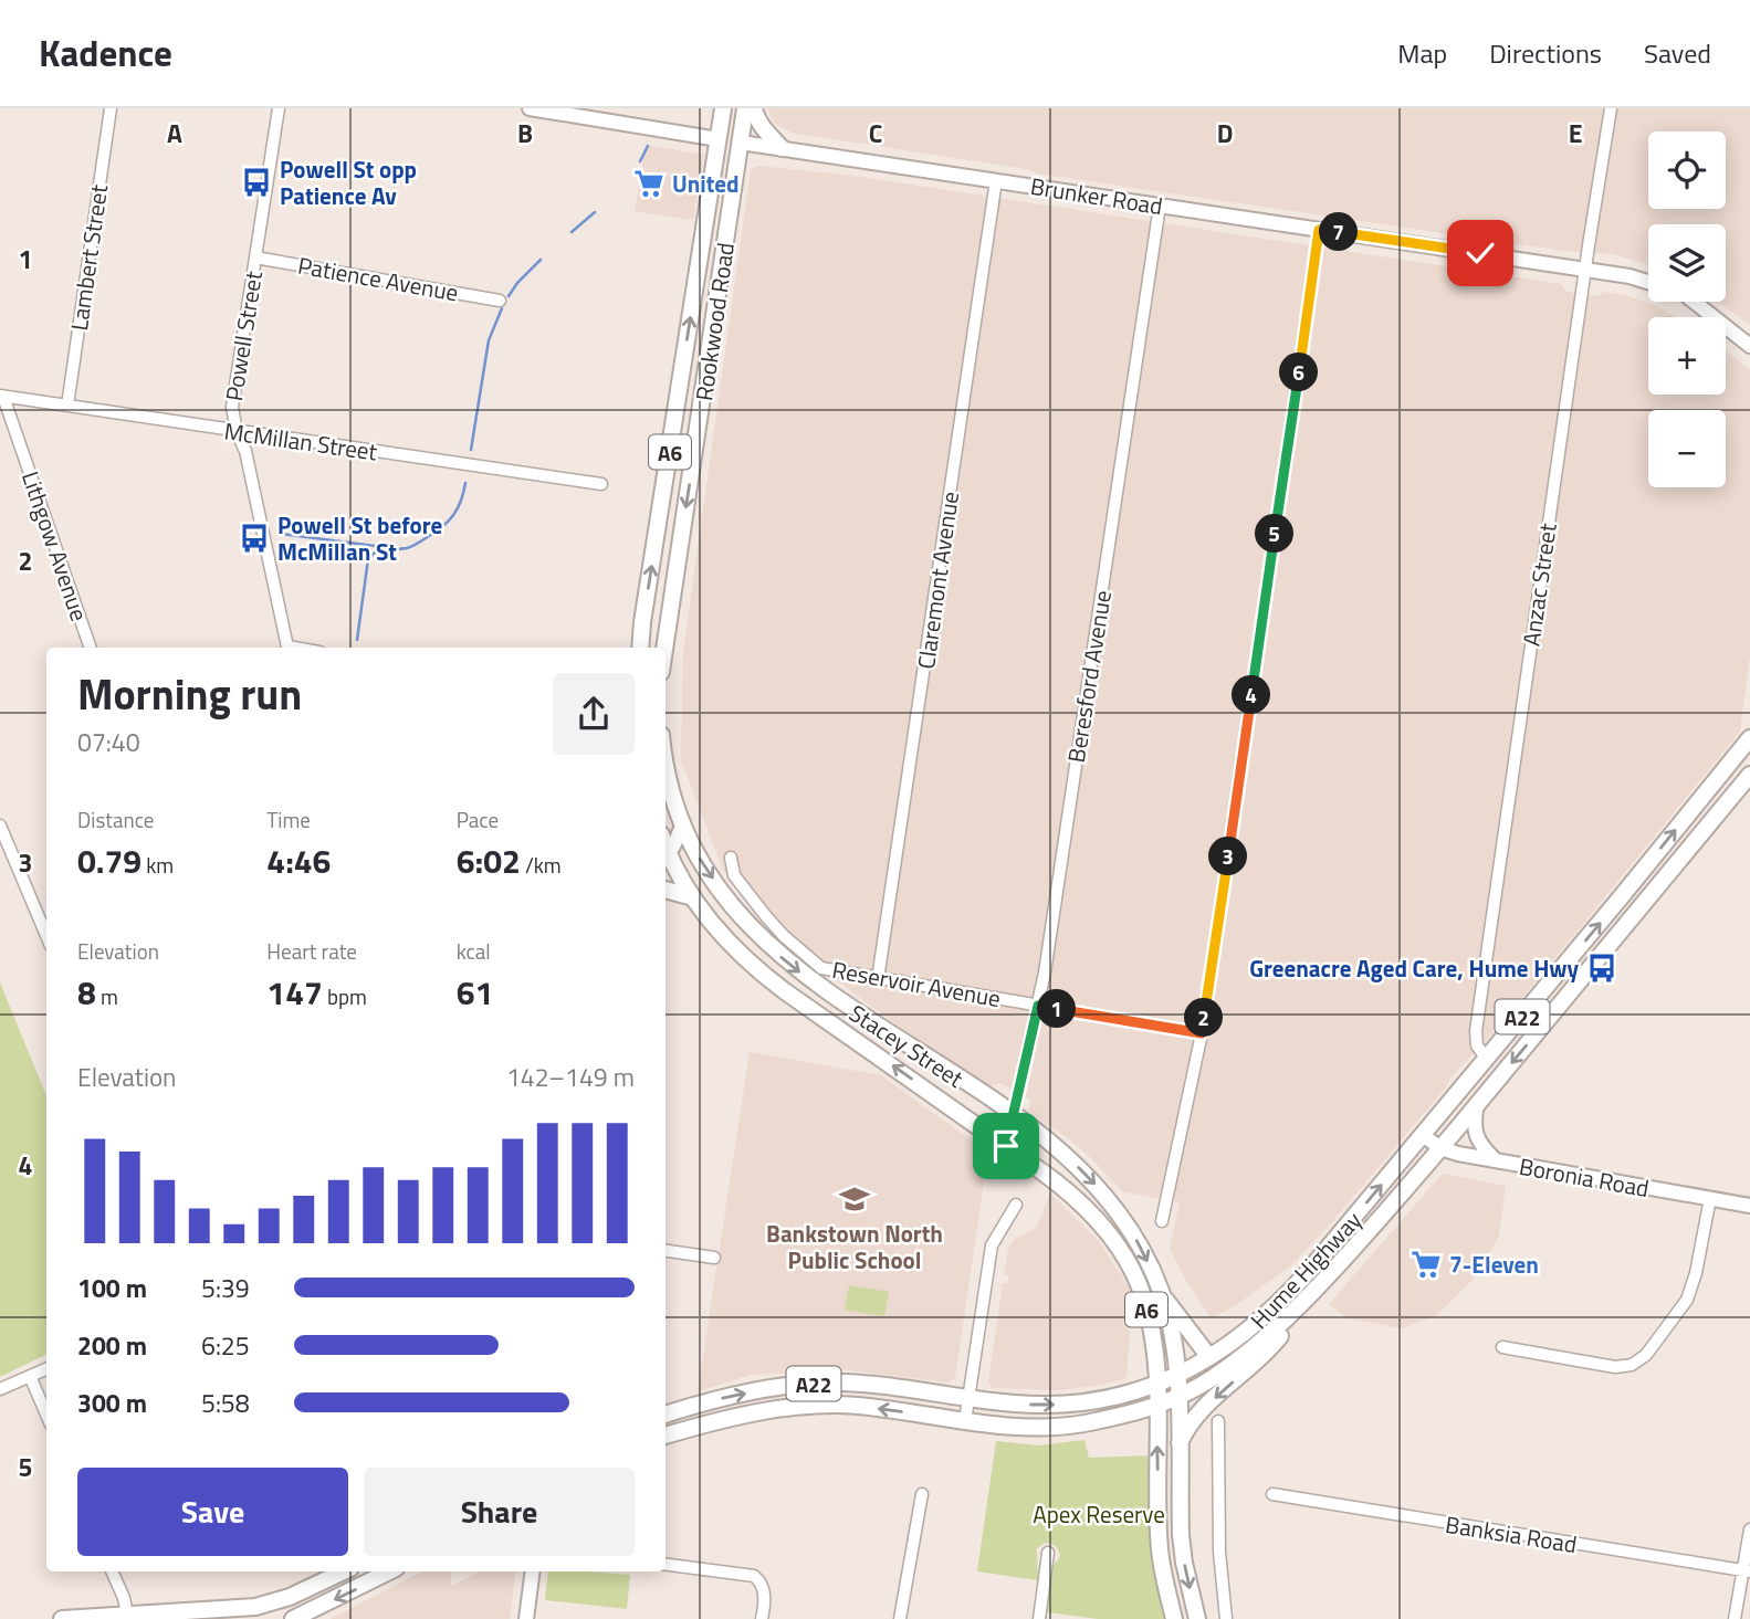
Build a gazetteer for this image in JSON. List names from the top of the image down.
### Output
{
  "streets": {
    "highway": [
      "Brunker Road",
      "Rookwood Road",
      "A6",
      "A22",
      "Stacey Street",
      "Hume Highway"
    ],
    "main road": ["Boronia Road"],
    "street": [
      "Lambert Street",
      "Patience Avenue",
      "Powell Street",
      "McMillan Street",
      "Lithgow Avenue",
      "Claremont Avenue",
      "Anzac Street",
      "Beresford Avenue",
      "Reservoir Avenue",
      "Banksia Road"
    ]
  },
  "crossings": [
    ["Brunker Road", "Rookwood Road"],
    ["Brunker Road", "Claremont Avenue"],
    ["Brunker Road", "Anzac Street"],
    ["Brunker Road", "Beresford Avenue"],
    ["Lambert Street", "McMillan Street"],
    ["Patience Avenue", "Powell Street"],
    ["Powell Street", "McMillan Street"],
    ["McMillan Street", "Lithgow Avenue"],
    ["A6", "Stacey Street"],
    ["Claremont Avenue", "Reservoir Avenue"],
    ["Anzac Street", "Hume Highway"],
    ["Beresford Avenue", "Reservoir Avenue"],
    ["Beresford Avenue", "Stacey Street"],
    ["Stacey Street", "Hume Highway"],
    ["Boronia Road", "Hume Highway"]
  ],
  "parks": ["Apex Reserve"],
  "places": {
    "bus stop": ["Powell St opp Patience Av", "Powell St before McMillan St", "Greenacre Aged Care, Hume Hwy"],
    "supermarket": ["United", "7-Eleven"],
    "school or university": ["Bankstown North Public School"]
  },
  "page": {
    "header": "Kadence",
    "nav": ["Map", "Directions", "Saved"],
    "map_buttons": ["+", "−"],
    "pins": [
      "7",
      "6",
      "5",
      "4",
      "3",
      "1",
      "2"
    ],
    "heading": ["Morning run", "07:40"],
    "stats": [
      ["Distance", "0.79 km"],
      ["Time", "4:46"],
      ["Pace", "6:02 /km"],
      ["Elevation", "8 m"],
      ["Heart rate", "147 bpm"],
      ["kcal", "61"]
    ],
    "chart": ["Elevation", "142–149 m"],
    "list": [
      {
        "name": "100 m",
        "note": "5:39"
      },
      {
        "name": "200 m",
        "note": "6:25"
      },
      {
        "name": "300 m",
        "note": "5:58"
      }
    ],
    "buttons": ["Save", "Share"]
  },
  "grid": {
    "columns": [
      "A",
      "B",
      "C",
      "D",
      "E"
    ],
    "rows": [
      "1",
      "2",
      "3",
      "4",
      "5"
    ]
  }
}
